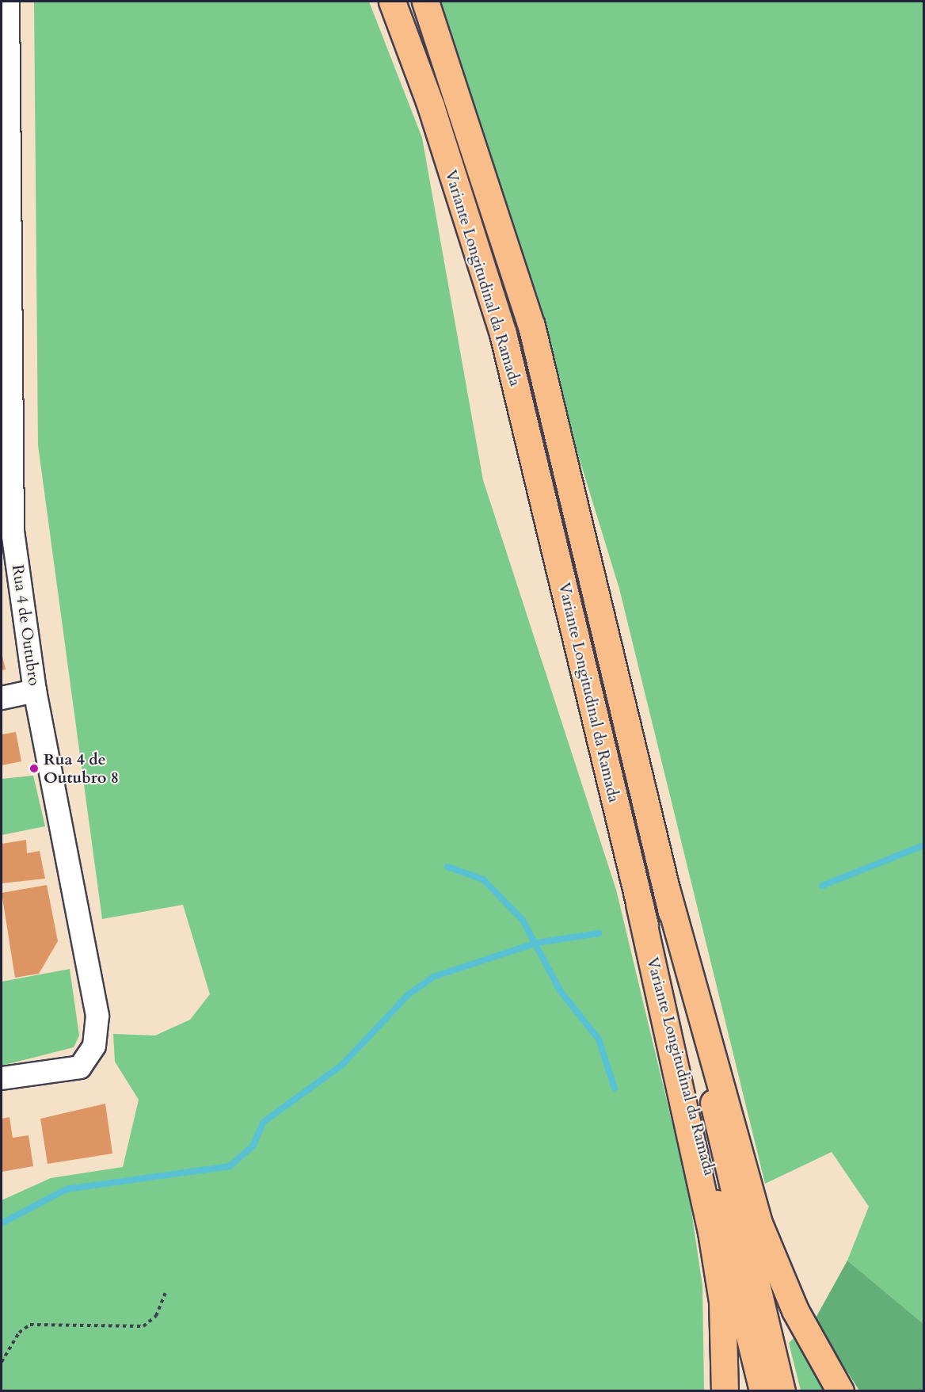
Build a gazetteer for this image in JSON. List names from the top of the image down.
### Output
{
  "streets": {
    "main road": ["Variante Longitudinal da Ramada"],
    "street": ["Rua 4 de Outubro"]
  },
  "places": ["Rua 4 de Outubro 8"]
}
